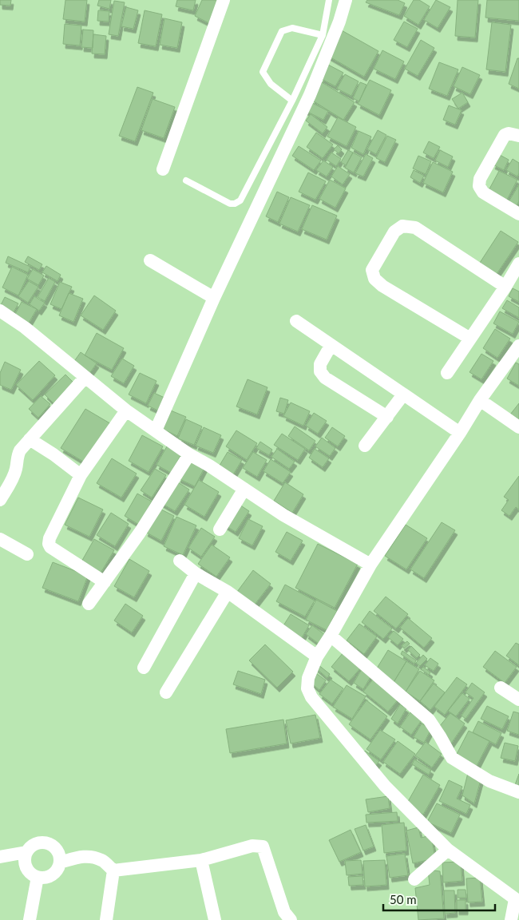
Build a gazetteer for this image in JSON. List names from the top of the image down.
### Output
{
  "scale_bar": "50 m"
}
